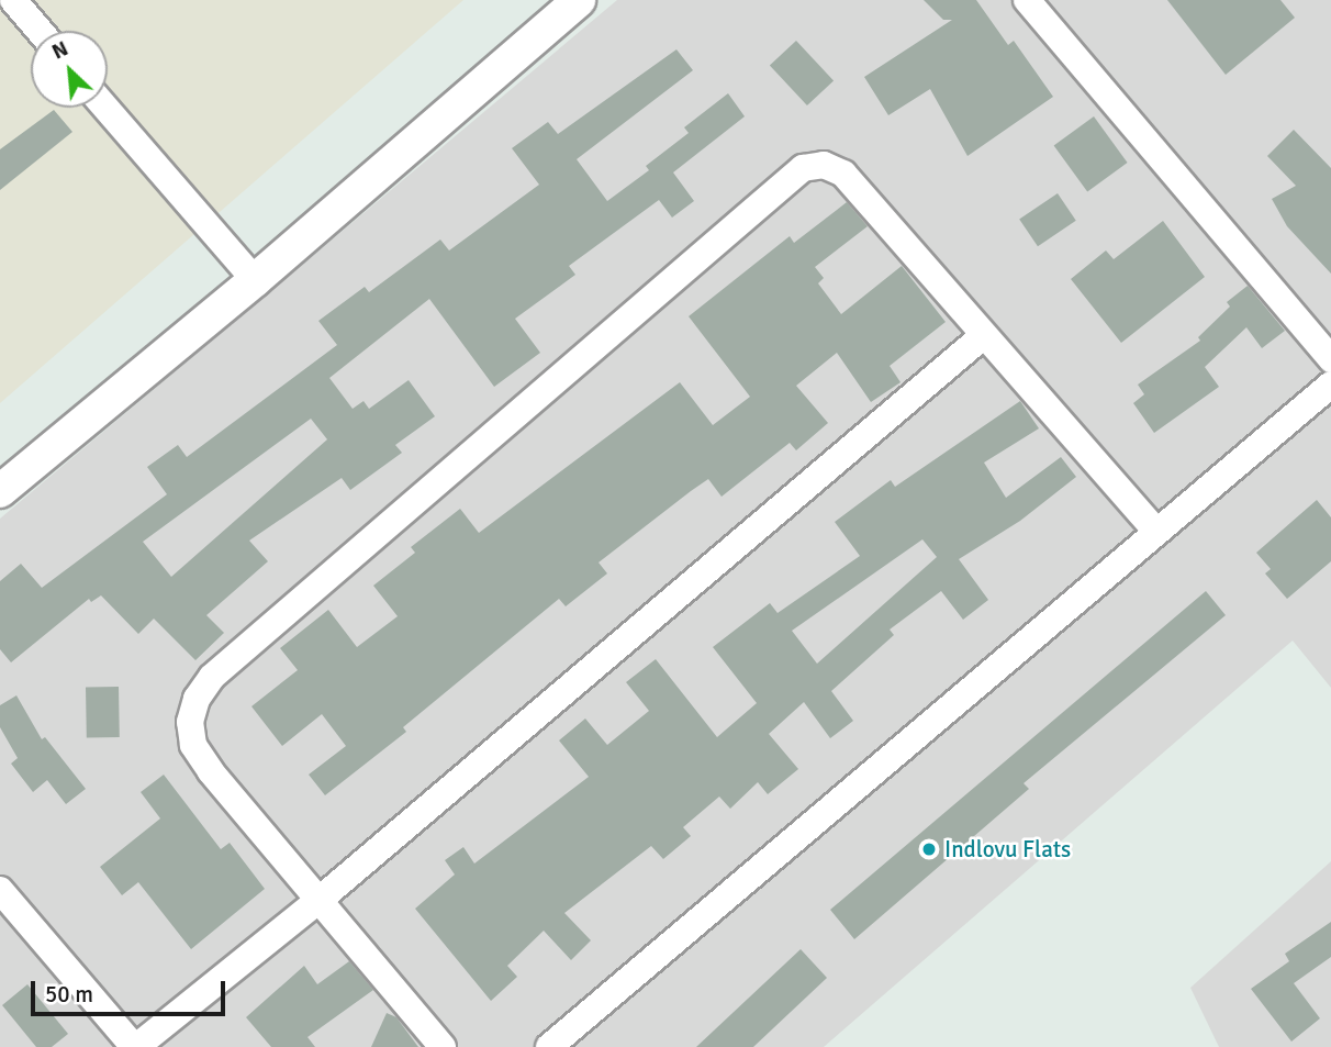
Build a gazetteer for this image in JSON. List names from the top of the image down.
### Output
{
  "places": ["Indlovu Flats"],
  "scale_bar": "50 m",
  "north": "top left"
}
